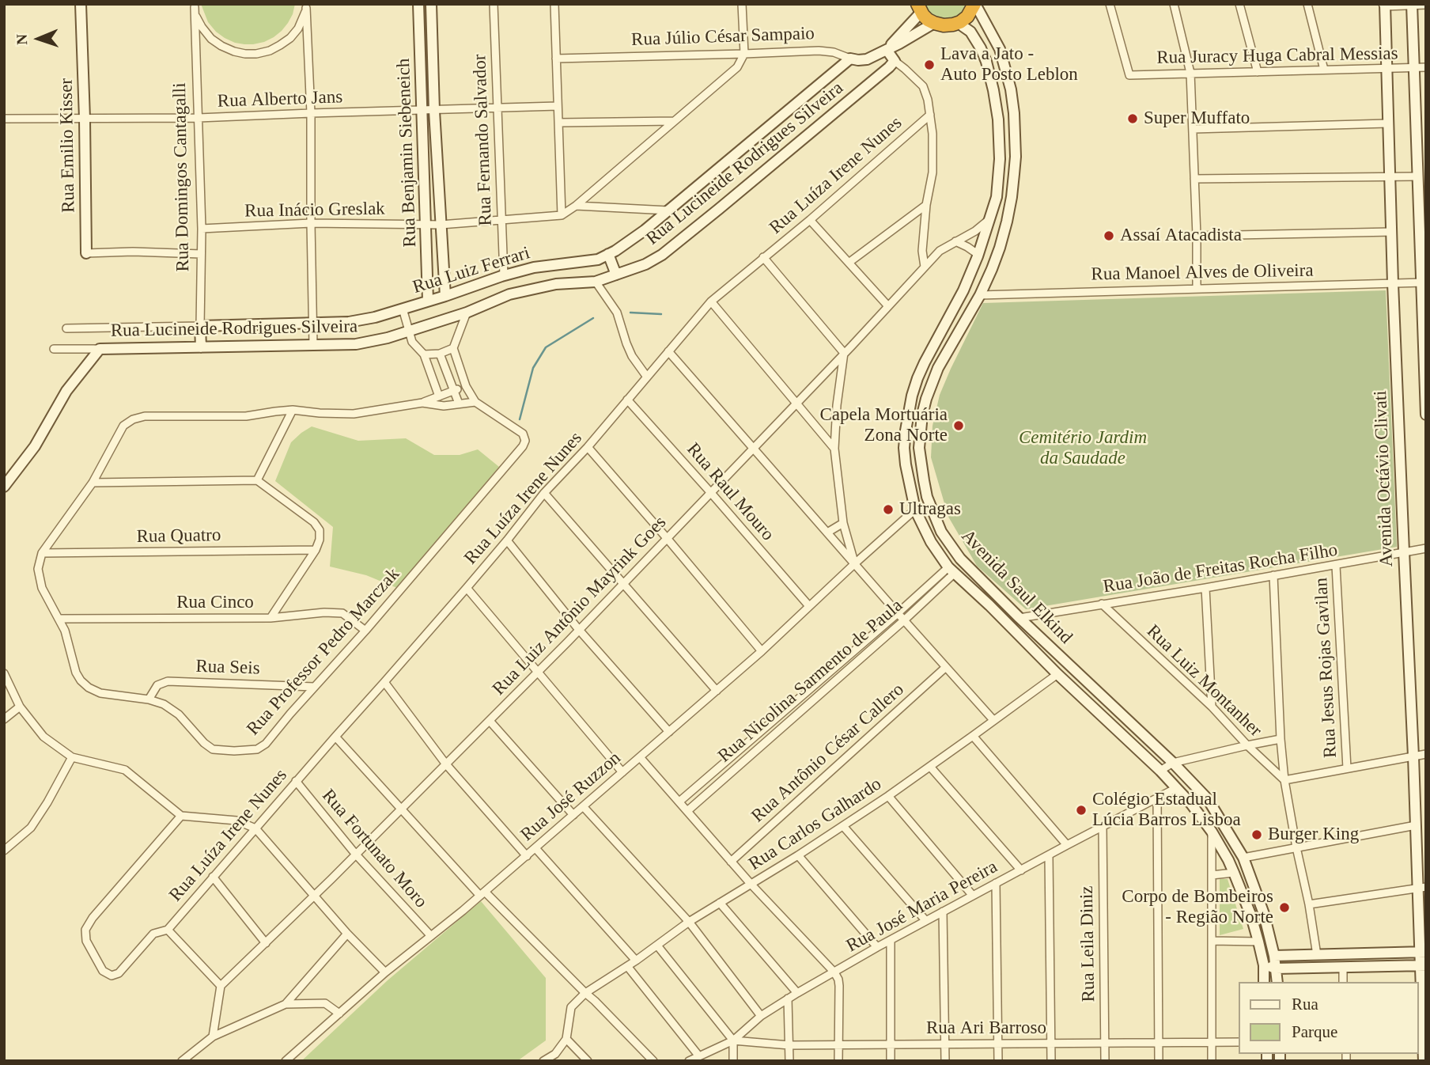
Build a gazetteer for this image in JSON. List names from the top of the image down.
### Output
{
  "streets": {
    "street": [
      "Rua Júlio César Sampaio",
      "Rua Juracy Huga Cabral Messias",
      "Rua Alberto Jans",
      "Rua Fernando Salvador",
      "Rua Emilio Kisser",
      "Rua Benjamin Siebeneich",
      "Rua Lucineide Rodrigues Silveira",
      "Rua Luíza Irene Nunes",
      "Rua Domingos Cantagalli",
      "Rua Inácio Greslak",
      "Rua Luiz Ferrari",
      "Rua Manoel Alves de Oliveira",
      "Avenida Octávio Clivati",
      "Rua Raul Mouro",
      "Rua Quatro",
      "Rua João de Freitas Rocha Filho",
      "Avenida Saul Elkind",
      "Rua Cinco",
      "Rua Luiz Antônio Mayrink Goes",
      "Rua Professor Pedro Marczak",
      "Rua Seis",
      "Rua Jesus Rojas Gavilan",
      "Rua Nicolina Sarmento de Paula",
      "Rua Luiz Montanher",
      "Rua Antônio César Callero",
      "Rua José Ruzzon",
      "Rua Carlos Galhardo",
      "Rua Fortunato Moro",
      "Rua José Maria Pereira",
      "Rua Leila Diniz",
      "Rua Ari Barroso"
    ]
  },
  "crossings": [
    ["Rua Júlio César Sampaio", "Rua Luiz Ferrari"],
    ["Rua Juracy Huga Cabral Messias", "Avenida Octávio Clivati"],
    ["Rua Alberto Jans", "Rua Fernando Salvador"],
    ["Rua Alberto Jans", "Rua Emilio Kisser"],
    ["Rua Alberto Jans", "Rua Benjamin Siebeneich"],
    ["Rua Alberto Jans", "Rua Domingos Cantagalli"],
    ["Rua Fernando Salvador", "Rua Inácio Greslak"],
    ["Rua Fernando Salvador", "Rua Luiz Ferrari"],
    ["Rua Benjamin Siebeneich", "Rua Inácio Greslak"],
    ["Rua Benjamin Siebeneich", "Rua Luiz Ferrari"],
    ["Rua Lucineide Rodrigues Silveira", "Rua Domingos Cantagalli"],
    ["Rua Luíza Irene Nunes", "Rua Raul Mouro"],
    ["Rua Luíza Irene Nunes", "Rua Fortunato Moro"],
    ["Rua Domingos Cantagalli", "Rua Inácio Greslak"],
    ["Rua Domingos Cantagalli", "Rua Luiz Ferrari"],
    ["Rua Manoel Alves de Oliveira", "Avenida Octávio Clivati"],
    ["Rua Manoel Alves de Oliveira", "Avenida Saul Elkind"],
    ["Avenida Octávio Clivati", "Rua João de Freitas Rocha Filho"],
    ["Rua Raul Mouro", "Rua Luiz Antônio Mayrink Goes"],
    ["Rua Raul Mouro", "Rua José Ruzzon"],
    ["Rua Quatro", "Rua Professor Pedro Marczak"],
    ["Rua João de Freitas Rocha Filho", "Avenida Saul Elkind"],
    ["Rua João de Freitas Rocha Filho", "Rua Jesus Rojas Gavilan"],
    ["Rua João de Freitas Rocha Filho", "Rua Luiz Montanher"],
    ["Avenida Saul Elkind", "Rua Luiz Antônio Mayrink Goes"],
    ["Avenida Saul Elkind", "Rua Nicolina Sarmento de Paula"],
    ["Avenida Saul Elkind", "Rua José Ruzzon"],
    ["Avenida Saul Elkind", "Rua Carlos Galhardo"],
    ["Avenida Saul Elkind", "Rua José Maria Pereira"],
    ["Rua Cinco", "Rua Professor Pedro Marczak"],
    ["Rua Luiz Antônio Mayrink Goes", "Rua Fortunato Moro"],
    ["Rua Professor Pedro Marczak", "Rua Seis"],
    ["Rua José Ruzzon", "Rua Fortunato Moro"],
    ["Rua José Maria Pereira", "Rua Leila Diniz"],
    ["Rua José Maria Pereira", "Rua Ari Barroso"],
    ["Rua Leila Diniz", "Rua Ari Barroso"]
  ],
  "parks": ["Cemitério Jardim da Saudade"],
  "places": [
    "Lava a Jato - Auto Posto Leblon",
    "Super Muffato",
    "Assaí Atacadista",
    "Capela Mortuária Zona Norte",
    "Ultragas",
    "Colégio Estadual Lúcia Barros Lisboa",
    "Burger King",
    "Corpo de Bombeiros - Região Norte"
  ],
  "legend": ["Rua", "Parque"],
  "north": "left"
}
